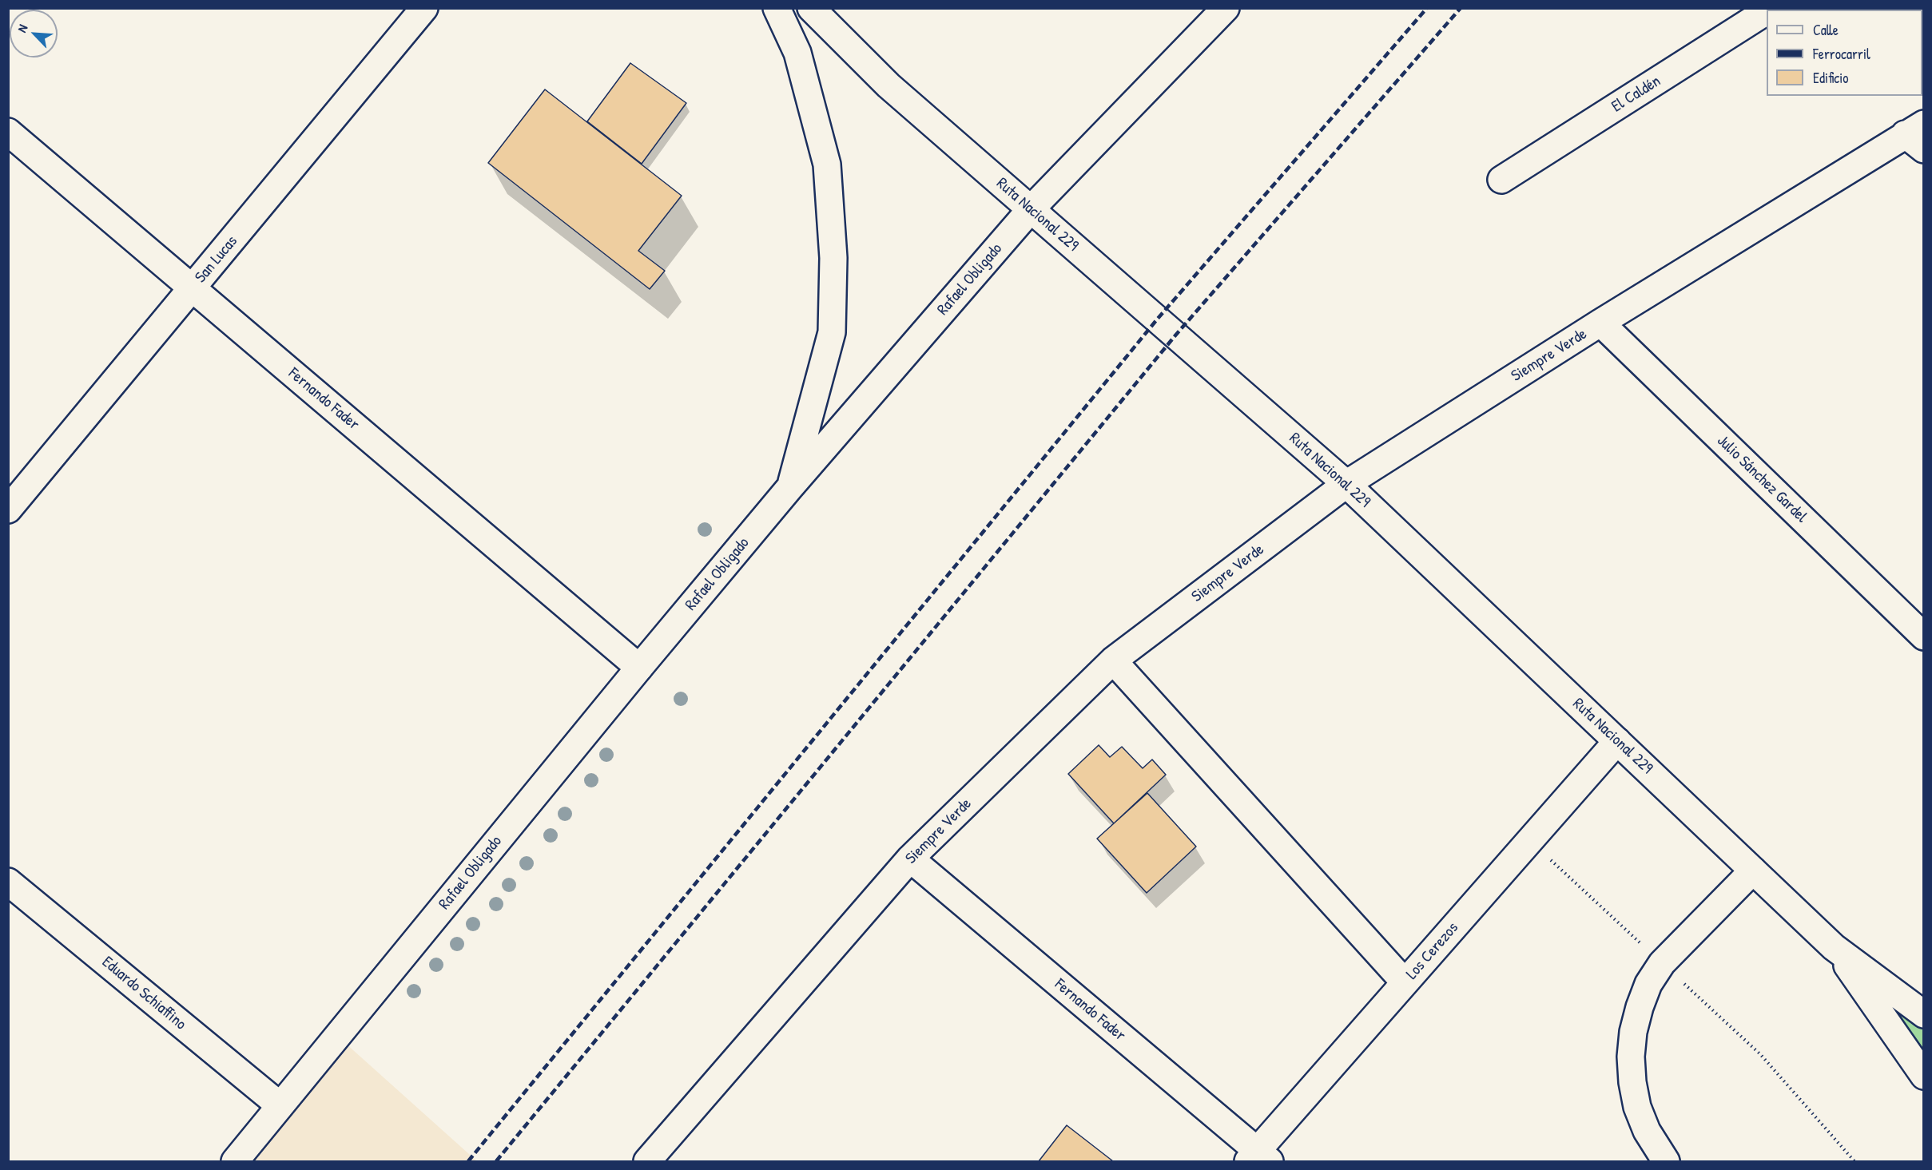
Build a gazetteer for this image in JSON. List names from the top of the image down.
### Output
{
  "streets": {
    "main road": [
      "El Caldén",
      "Ruta Nacional 229",
      "San Lucas",
      "Rafael Obligado",
      "Siempre Verde",
      "Fernando Fader",
      "Julio Sánchez Gardel",
      "Los Cerezos",
      "Eduardo Schiaffino"
    ]
  },
  "crossings": [
    ["Ruta Nacional 229", "Rafael Obligado"],
    ["Ruta Nacional 229", "Siempre Verde"],
    ["Ruta Nacional 229", "Los Cerezos"],
    ["San Lucas", "Fernando Fader"],
    ["Rafael Obligado", "Fernando Fader"],
    ["Rafael Obligado", "Eduardo Schiaffino"],
    ["Siempre Verde", "Fernando Fader"],
    ["Siempre Verde", "Julio Sánchez Gardel"],
    ["Fernando Fader", "Los Cerezos"]
  ],
  "legend": ["Calle", "Ferrocarril", "Edificio"],
  "north": "top left"
}
